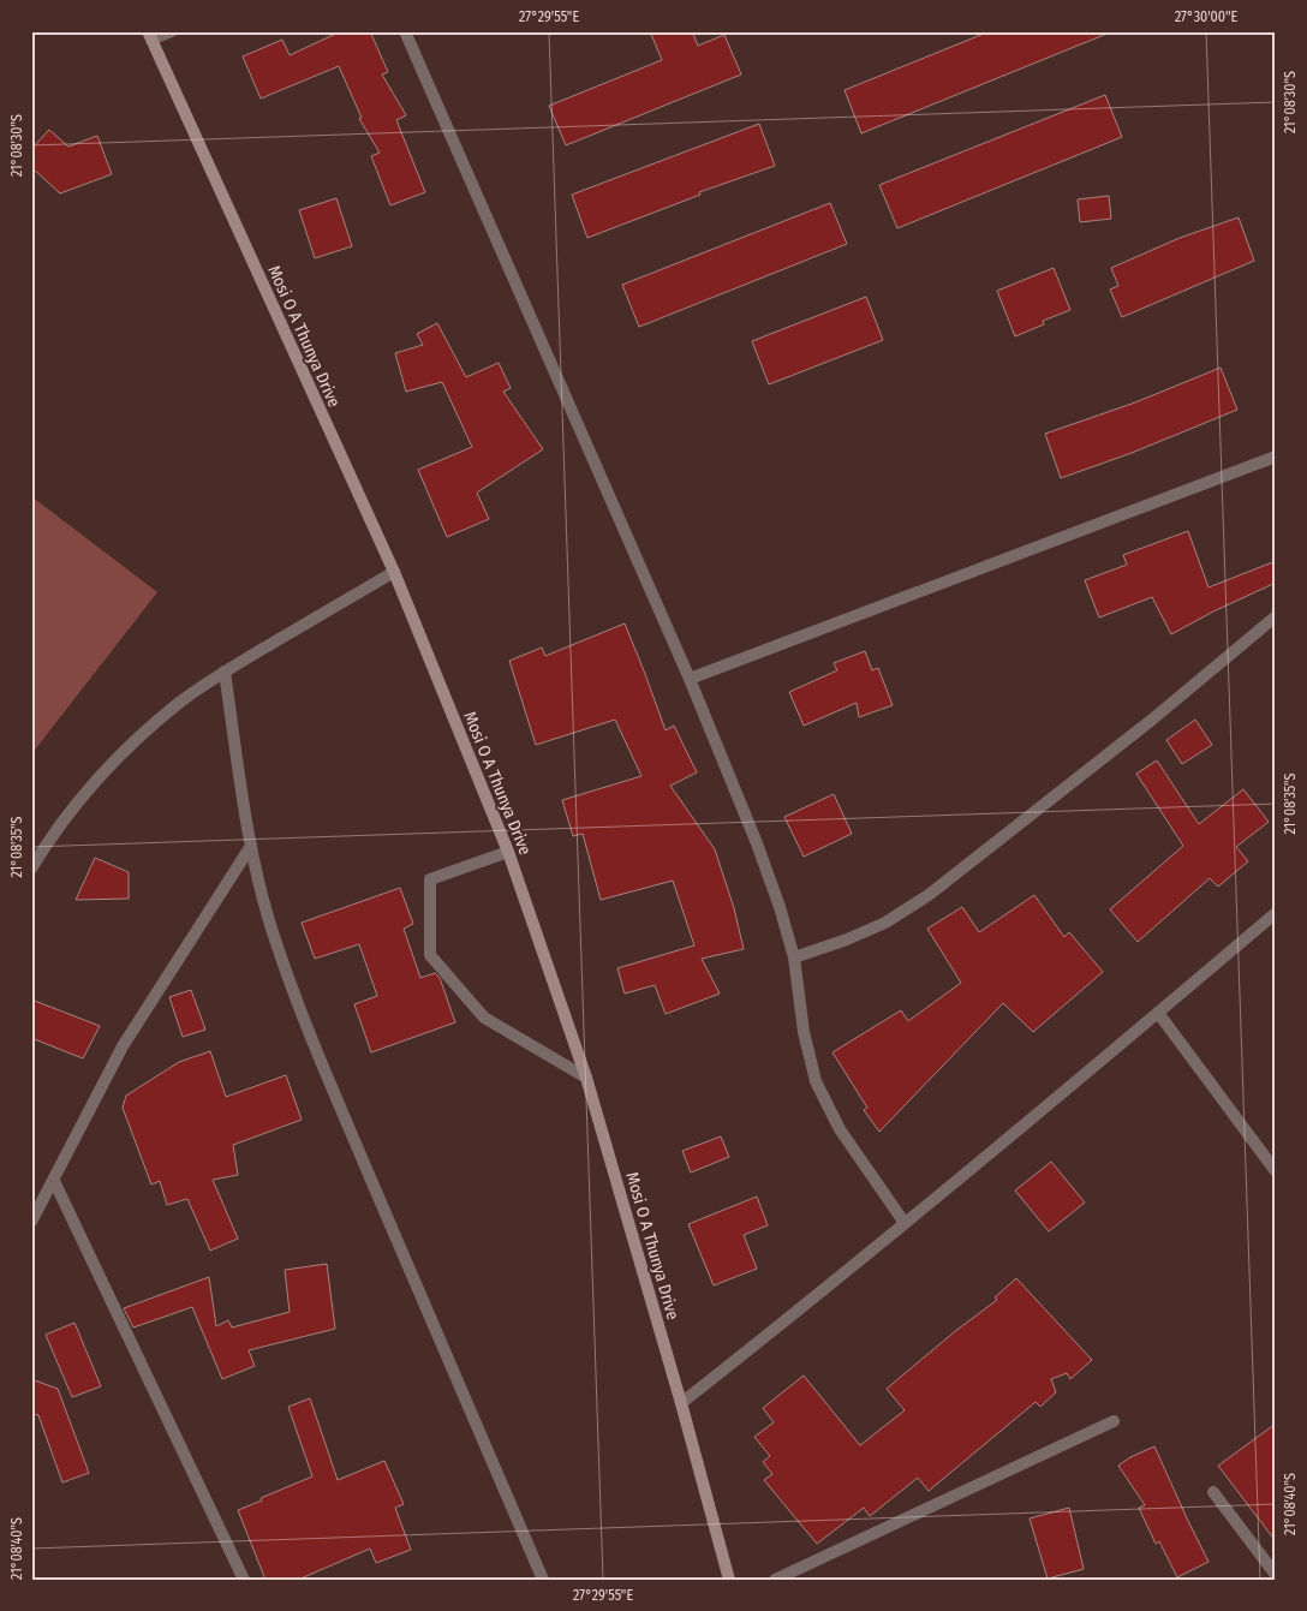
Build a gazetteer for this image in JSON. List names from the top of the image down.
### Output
{
  "streets": {
    "street": ["Mosi O A Thunya Drive"]
  },
  "coordinates": [
    "27°29'55\"E",
    "27°30'00\"E",
    "21°08'30\"S",
    "21°08'35\"S",
    "21°08'40\"S"
  ]
}
